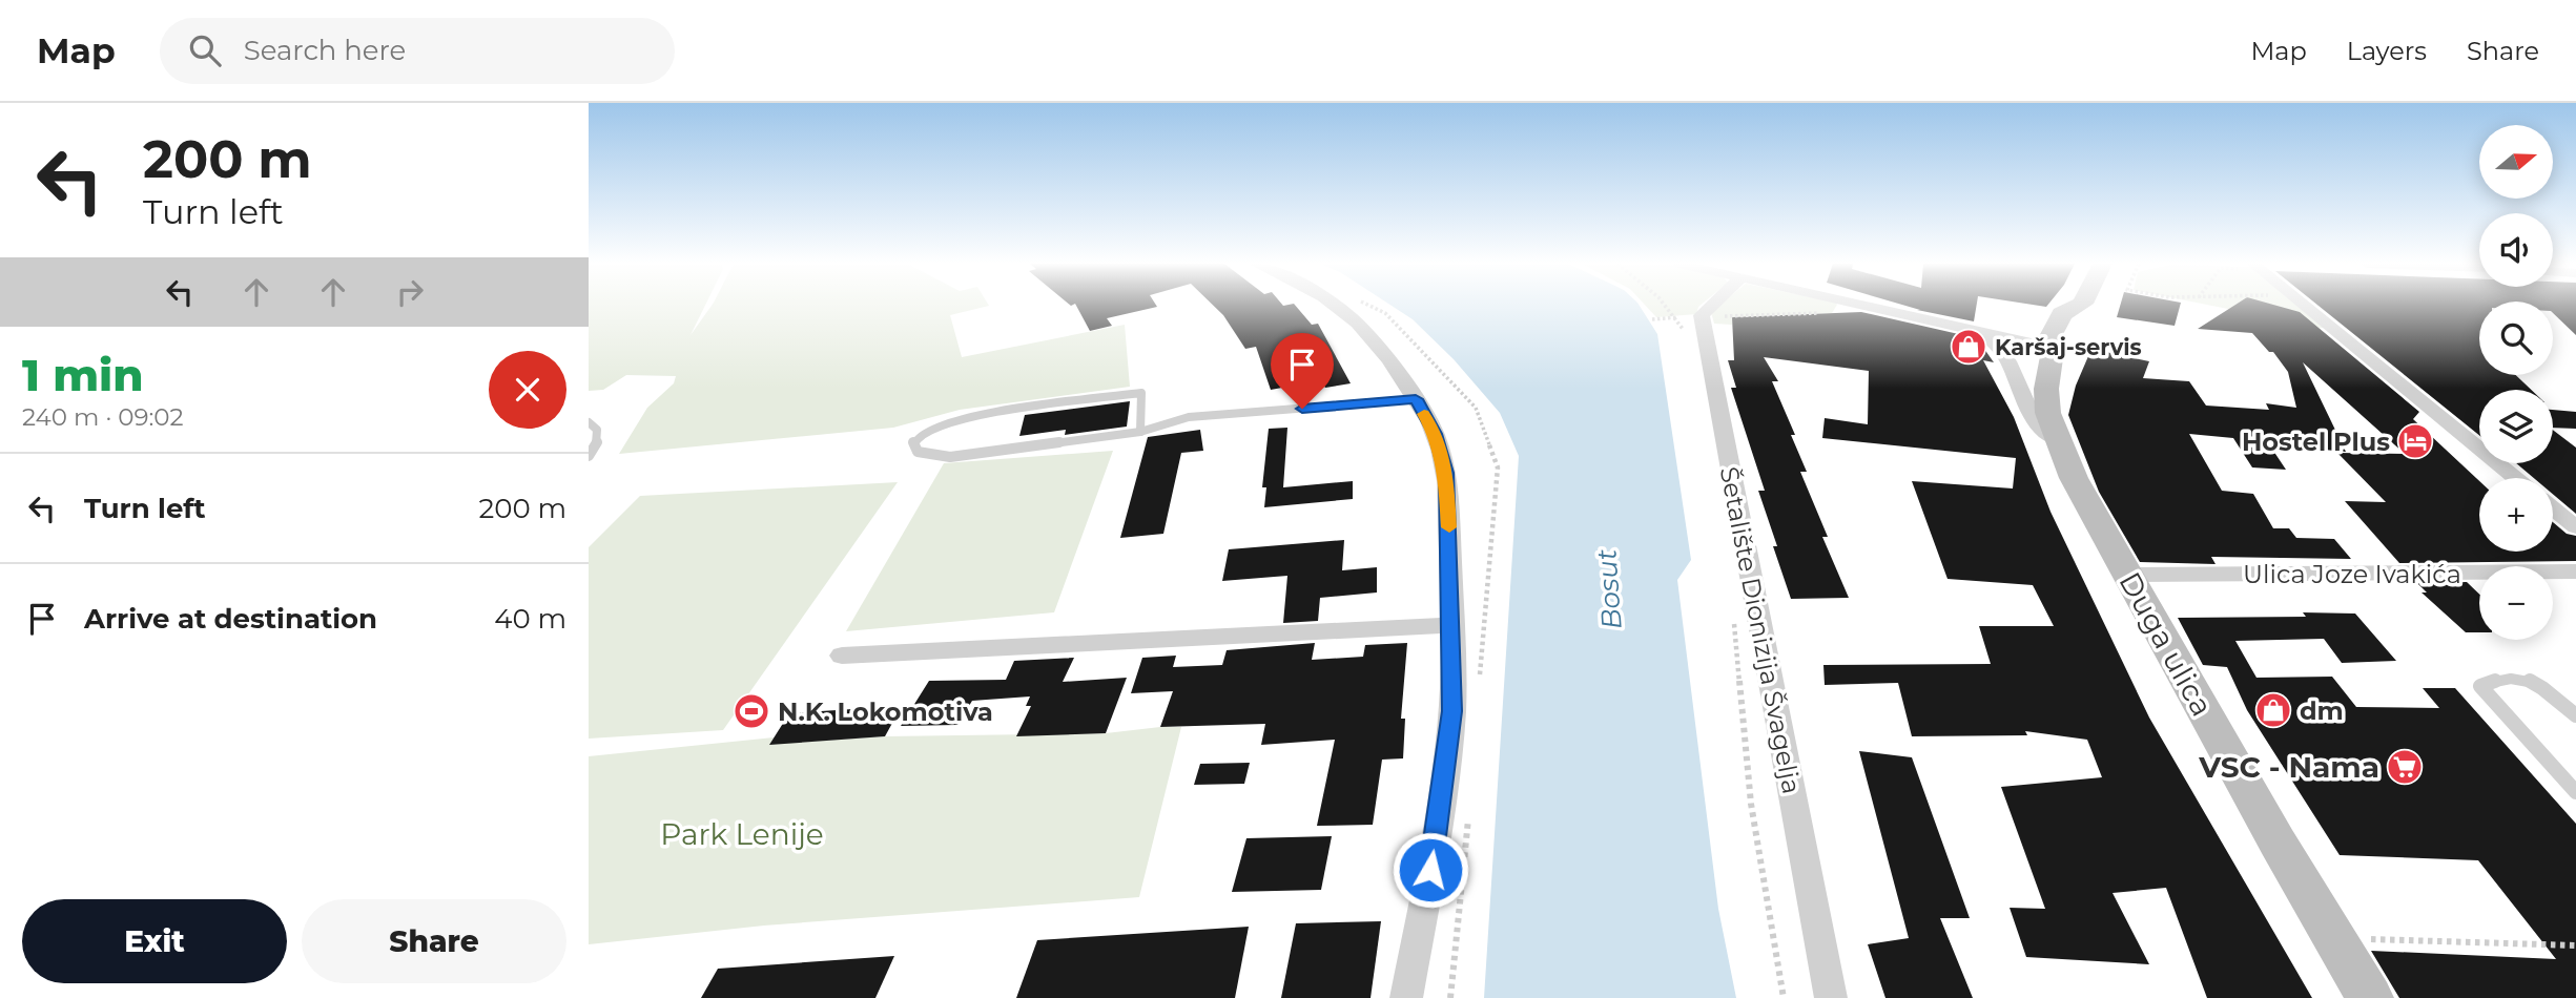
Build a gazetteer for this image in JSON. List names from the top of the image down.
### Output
{
  "streets": {
    "main road": ["Duga ulica"],
    "street": ["Ulica Joze Ivakića", "Šetalište Dionizija Švagelja"]
  },
  "crossings": [
    ["Ulica Joze Ivakića", "Duga ulica"]
  ],
  "water": ["Bosut"],
  "parks": ["Park Lenije"],
  "places": {
    "shop": ["Karšaj-servis", "dm"],
    "hotel": ["Hostel Plus"],
    "sports": ["N.K. Lokomotiva"],
    "supermarket": ["VSC - Nama"]
  },
  "north": "right",
  "page": {
    "header": "Map",
    "search": "Search here",
    "nav": ["Map", "Layers", "Share"],
    "turn": ["200 m", "Turn left"],
    "map_buttons": ["+", "−"],
    "heading": ["1 min", "240 m · 09:02"],
    "list": [
      {
        "name": "Turn left",
        "value": "200 m"
      },
      {
        "name": "Arrive at destination",
        "value": "40 m"
      }
    ],
    "buttons": ["Exit", "Share"]
  }
}
